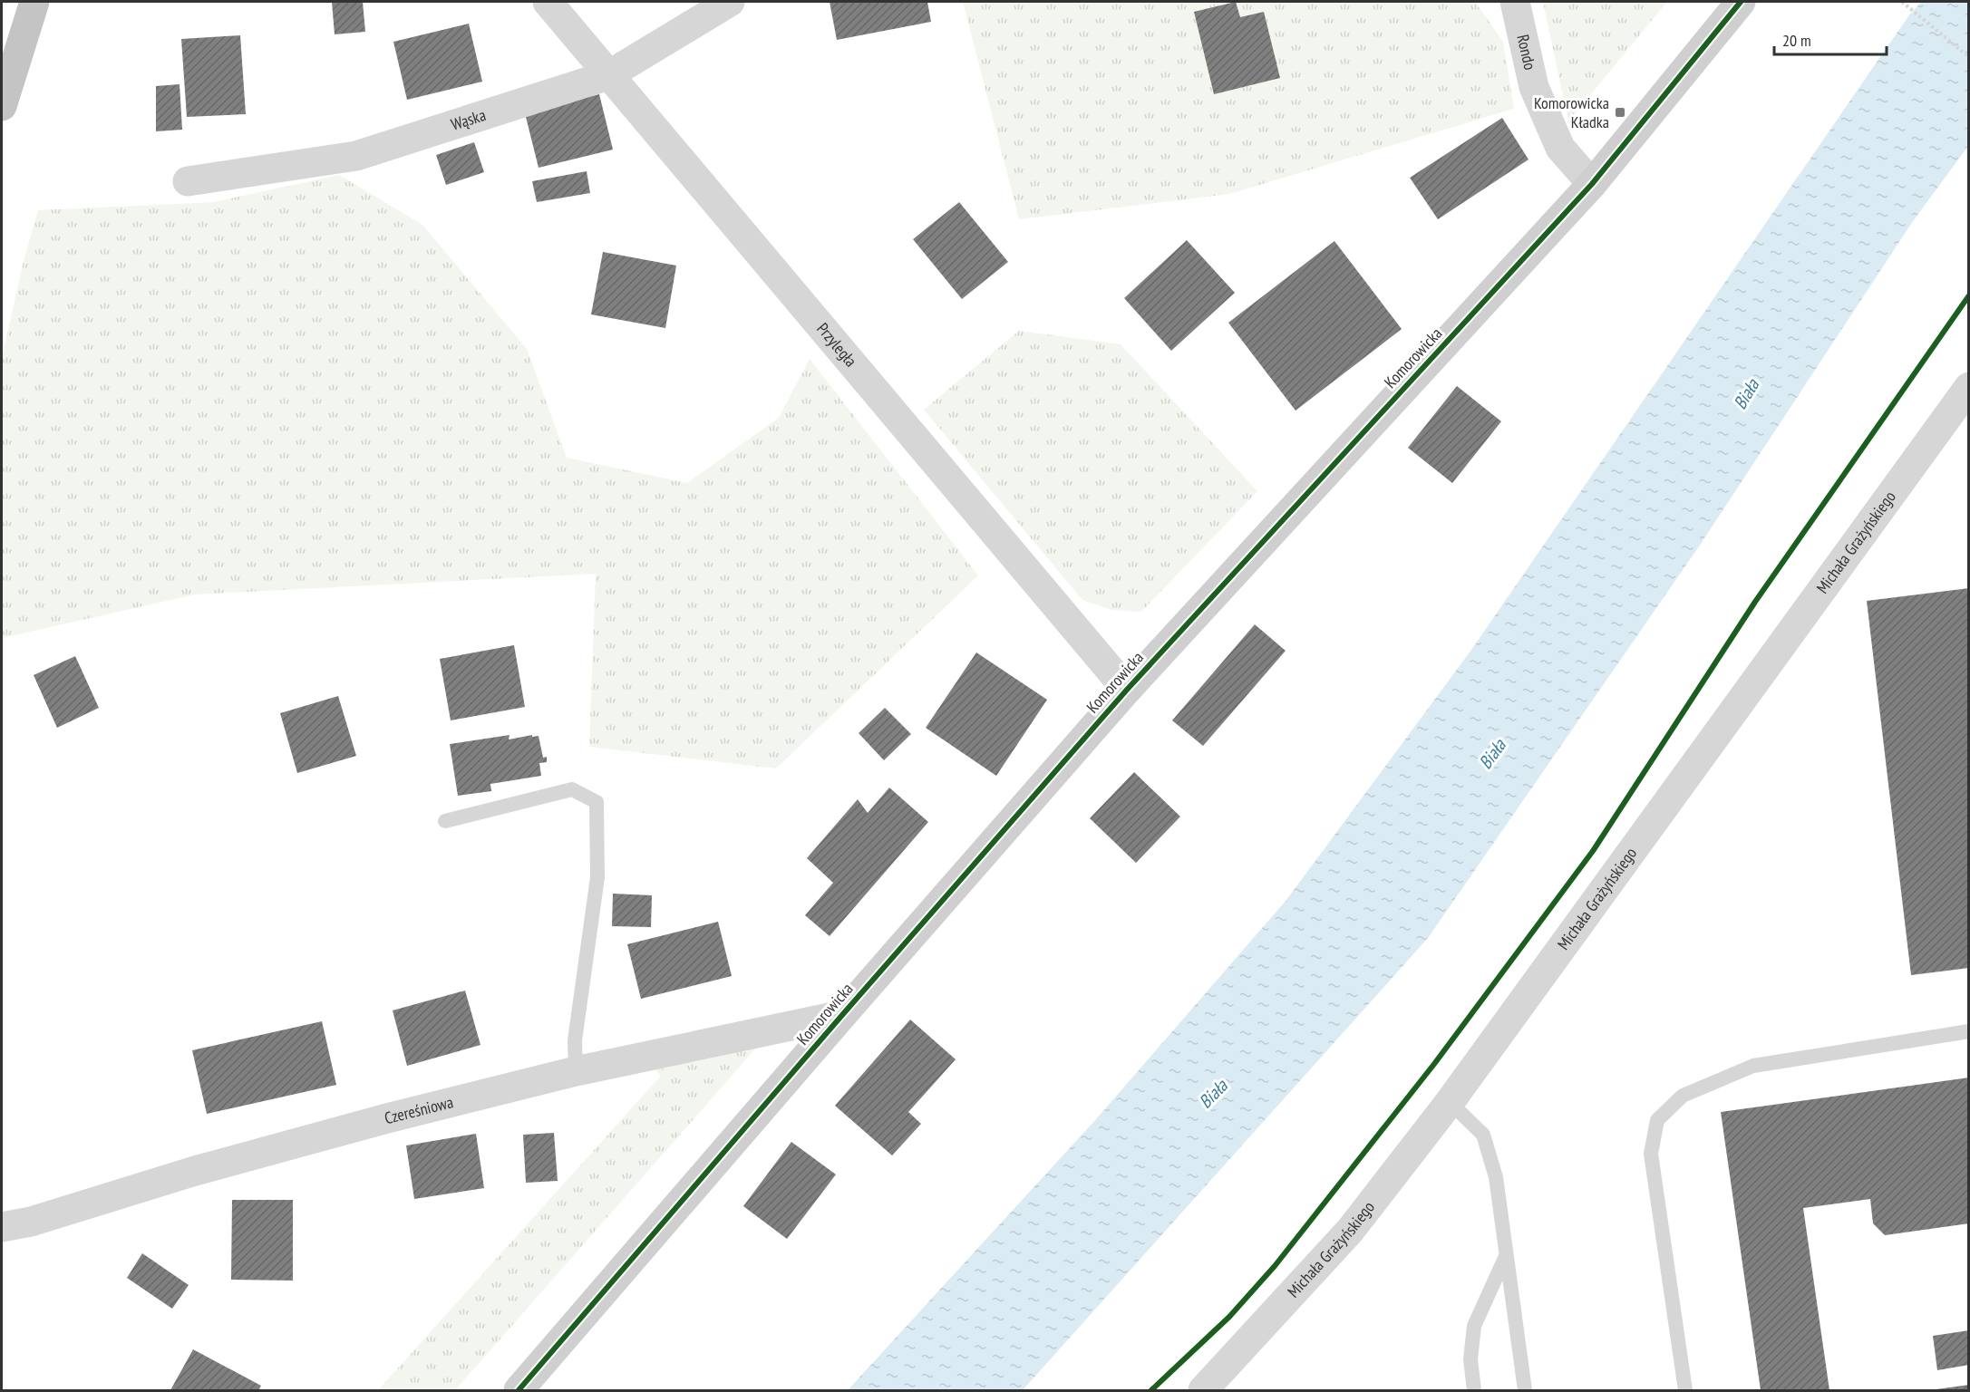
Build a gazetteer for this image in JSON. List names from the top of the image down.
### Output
{
  "streets": {
    "street": [
      "Rondo",
      "Wąska",
      "Przyległa",
      "Komorowicka",
      "Michała Grażyńskiego",
      "Czereśniowa"
    ]
  },
  "crossings": [
    ["Rondo", "Komorowicka"],
    ["Wąska", "Przyległa"],
    ["Przyległa", "Komorowicka"],
    ["Komorowicka", "Czereśniowa"]
  ],
  "water": ["Biała"],
  "places": {
    "transit": ["Komorowicka Kładka"]
  },
  "scale_bar": "20 m"
}
